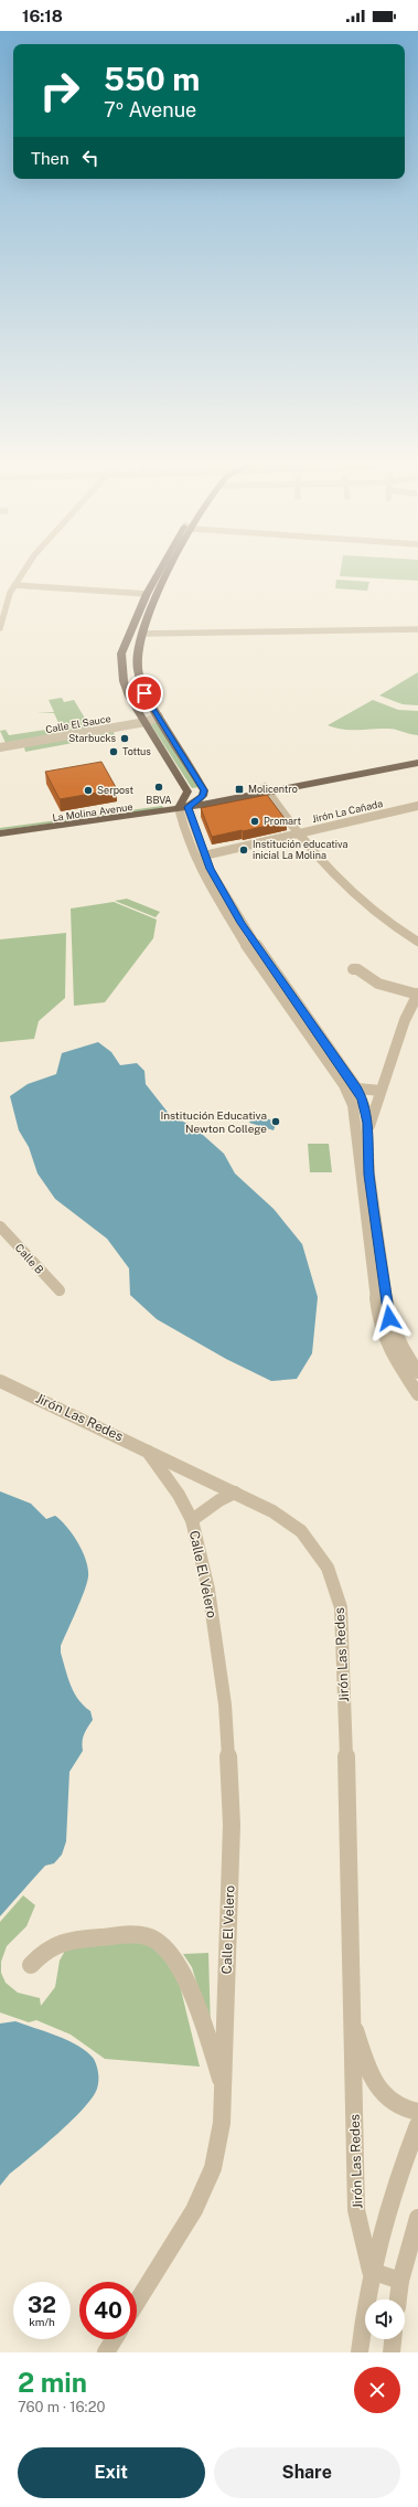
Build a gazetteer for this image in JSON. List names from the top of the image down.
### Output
{
  "streets": {
    "main road": ["La Molina Avenue"],
    "street": [
      "Calle El Sauce",
      "Jirón La Cañada",
      "Calle B",
      "Jirón Las Redes",
      "Calle El Velero"
    ]
  },
  "crossings": [
    ["Jirón Las Redes", "Calle El Velero"]
  ],
  "places": {
    "other": [
      "Starbucks",
      "Tottus",
      "BBVA",
      "Serpost",
      "Promart",
      "Institución educativa inicial La Molina",
      "Institución Educativa Newton College"
    ],
    "transit": ["Molicentro"]
  },
  "page": {
    "status": "16:18",
    "turn": ["550 m", "7º Avenue"],
    "then": "Then",
    "speed": "32 km/h",
    "limit": "40",
    "heading": ["2 min", "760 m · 16:20"],
    "buttons": ["Exit", "Share"]
  }
}
